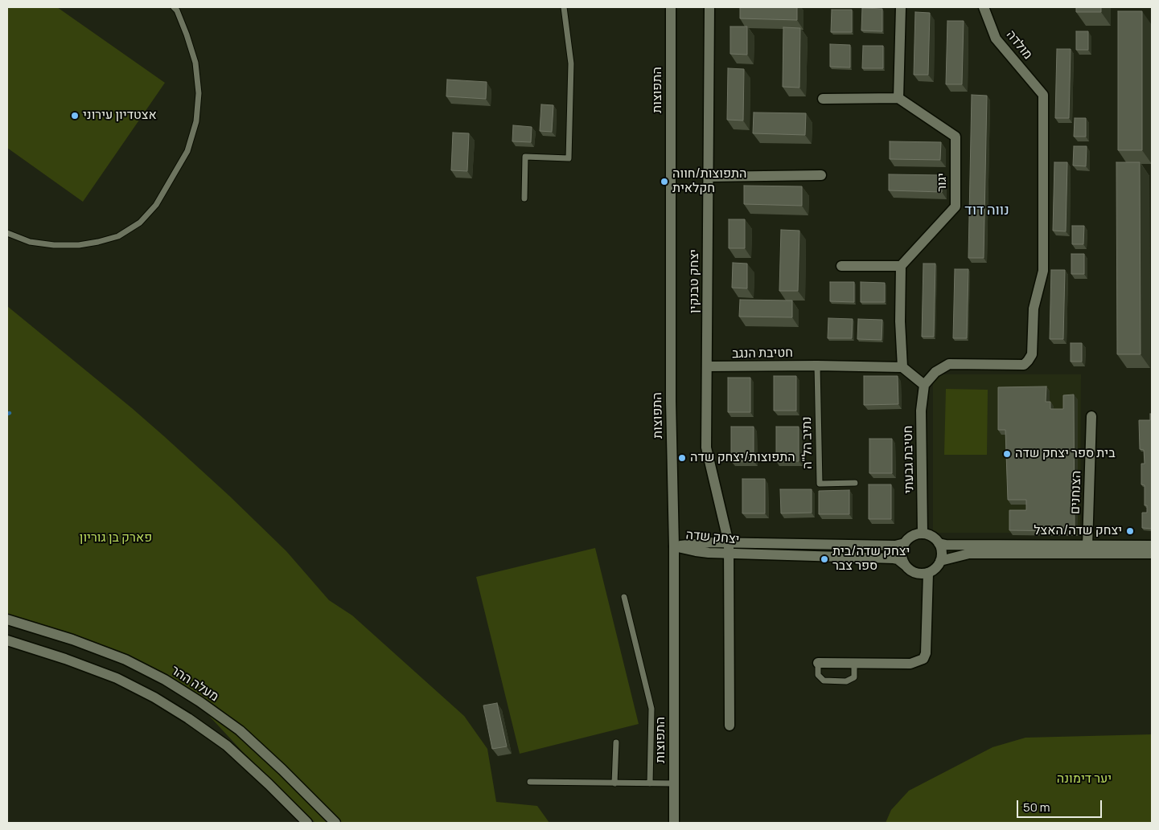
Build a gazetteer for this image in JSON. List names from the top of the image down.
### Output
{
  "streets": {
    "street": [
      "מולדה",
      "התפוצות",
      "יגור",
      "יצחק טבנקין",
      "חטיבת הנגב",
      "חטיבת גבעתי",
      "הצנחנים",
      "יצחק שדה",
      "מעלה ההר"
    ],
    "lane": ["נתיב הל\"ה"]
  },
  "crossings": [
    ["מולדה", "חטיבת גבעתי"],
    ["התפוצות", "יצחק שדה"],
    ["יצחק טבנקין", "חטיבת הנגב"],
    ["יצחק טבנקין", "יצחק שדה"],
    ["חטיבת הנגב", "נתיב הל\"ה"],
    ["חטיבת גבעתי", "יצחק שדה"]
  ],
  "districts": ["נווה דוד"],
  "parks": ["פארק בן גוריון", "יער דימונה"],
  "places": [
    "אצטדיון עירוני",
    "התפוצות/חווה חקלאית",
    "בית ספר יצחק שדה",
    "התפוצות/יצחק שדה",
    "יצחק שדה/האצל",
    "יצחק שדה/בית ספר צבר"
  ],
  "scale_bar": "50 m"
}
